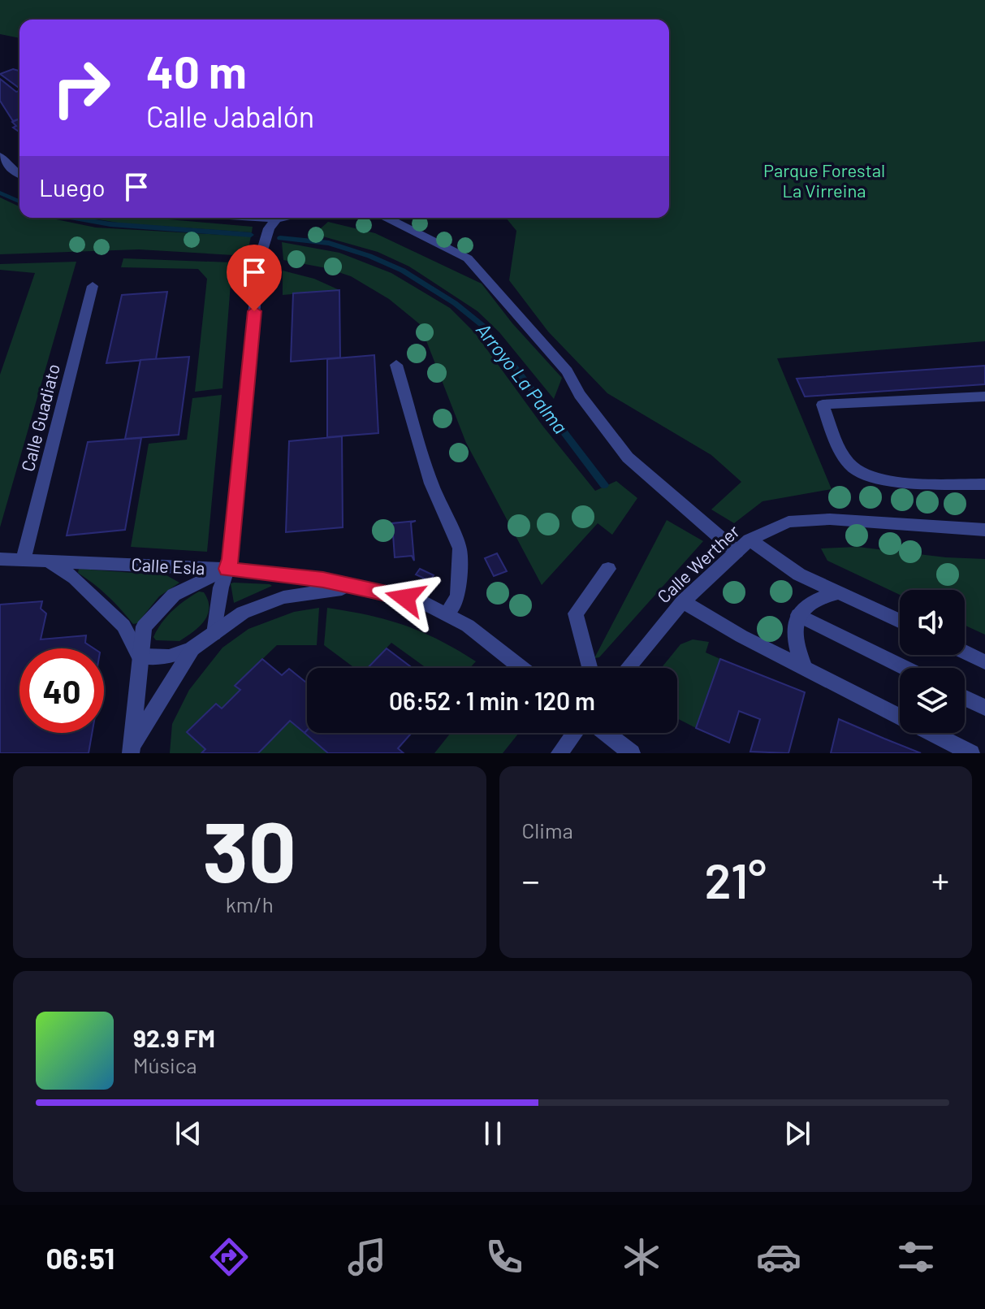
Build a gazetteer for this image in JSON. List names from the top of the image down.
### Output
{
  "streets": {
    "street": ["Calle Guadiato", "Calle Werther", "Calle Esla"]
  },
  "crossings": [
    ["Calle Guadiato", "Calle Esla"]
  ],
  "water": ["Arroyo La Palma"],
  "parks": ["Parque Forestal La Virreina"],
  "page": {
    "turn": ["40 m", "Calle Jabalón"],
    "then": "Luego",
    "limit": "40",
    "trip": "06:52 · 1 min · 120 m",
    "tile": [
      ["30", "km/h"],
      "Clima"
    ],
    "heat": ["−", "21°", "+"],
    "song": ["92.9 FM", "Música"],
    "tabs": "06:51"
  }
}
